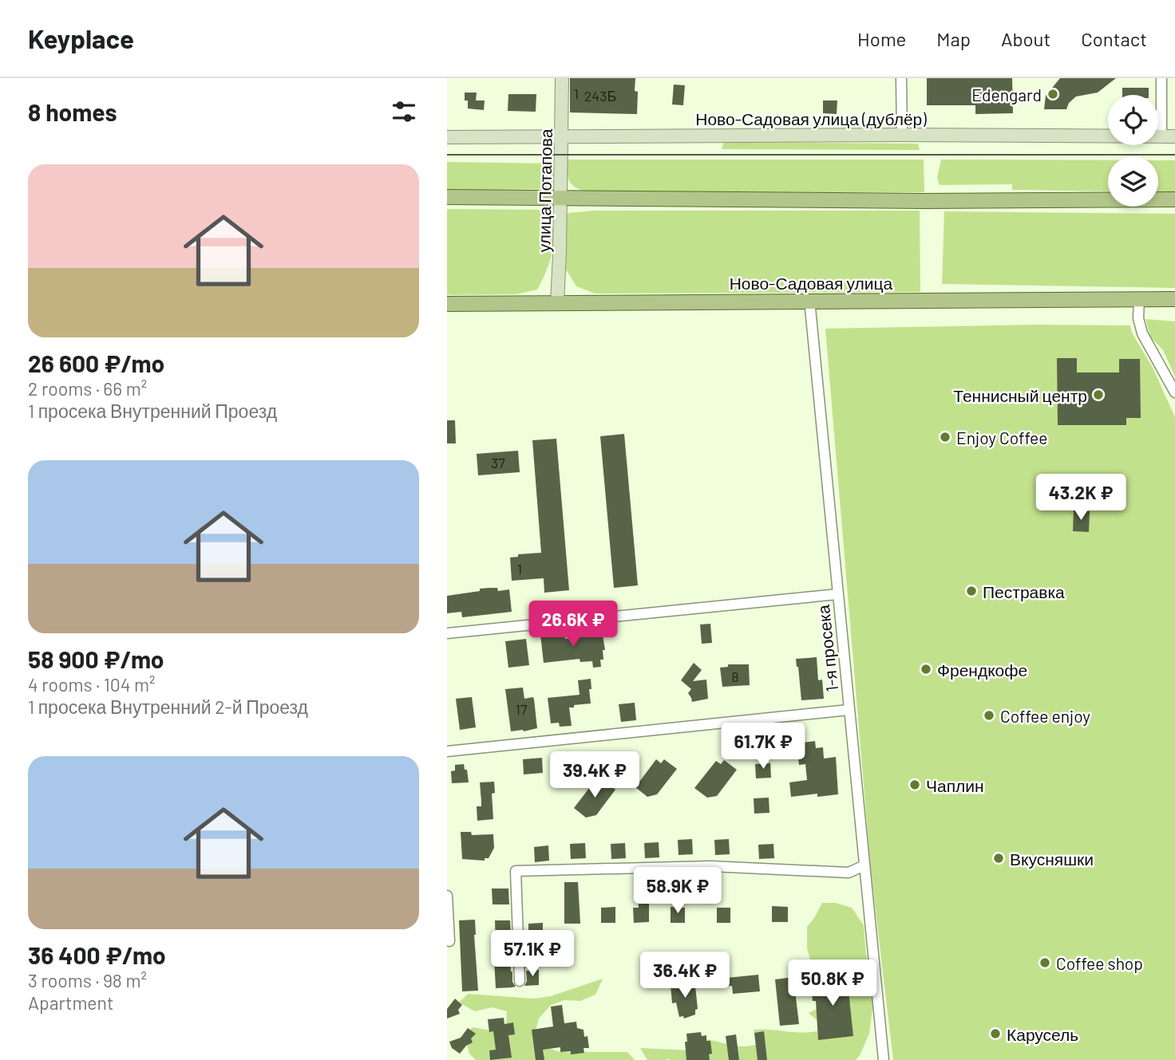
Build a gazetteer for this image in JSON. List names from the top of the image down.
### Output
{
  "streets": {
    "main road": ["Ново-Садовая улица"],
    "street": ["Ново-Садовая улица (дублёр)", "улица Потапова", "1-я просека"]
  },
  "crossings": [
    ["Ново-Садовая улица (дублёр)", "улица Потапова"],
    ["улица Потапова", "Ново-Садовая улица"],
    ["Ново-Садовая улица", "1-я просека"]
  ],
  "places": [
    "Edengard",
    "Теннисный центр",
    "Enjoy Coffee",
    "Пестравка",
    "Френдкофе",
    "Coffee enjoy",
    "Чаплин",
    "Вкусняшки",
    "Coffee shop",
    "Карусель"
  ],
  "house_numbers": [
    "1",
    "243Б",
    "37",
    "1",
    "8",
    "17"
  ],
  "page": {
    "header": "Keyplace",
    "nav": [
      "Home",
      "Map",
      "About",
      "Contact"
    ],
    "heading": "8 homes",
    "list": [
      {
        "name": "26 600 ₽/mo",
        "note": "2 rooms · 66 m² · 1 просека Внутренний Проезд"
      },
      {
        "name": "58 900 ₽/mo",
        "note": "4 rooms · 104 m² · 1 просека Внутренний 2-й Проезд"
      },
      {
        "name": "36 400 ₽/mo",
        "note": "3 rooms · 98 m² · Apartment"
      }
    ],
    "price": [
      "43.2K ₽",
      "26.6K ₽",
      "61.7K ₽",
      "39.4K ₽",
      "58.9K ₽",
      "57.1K ₽",
      "36.4K ₽",
      "50.8K ₽"
    ]
  }
}
